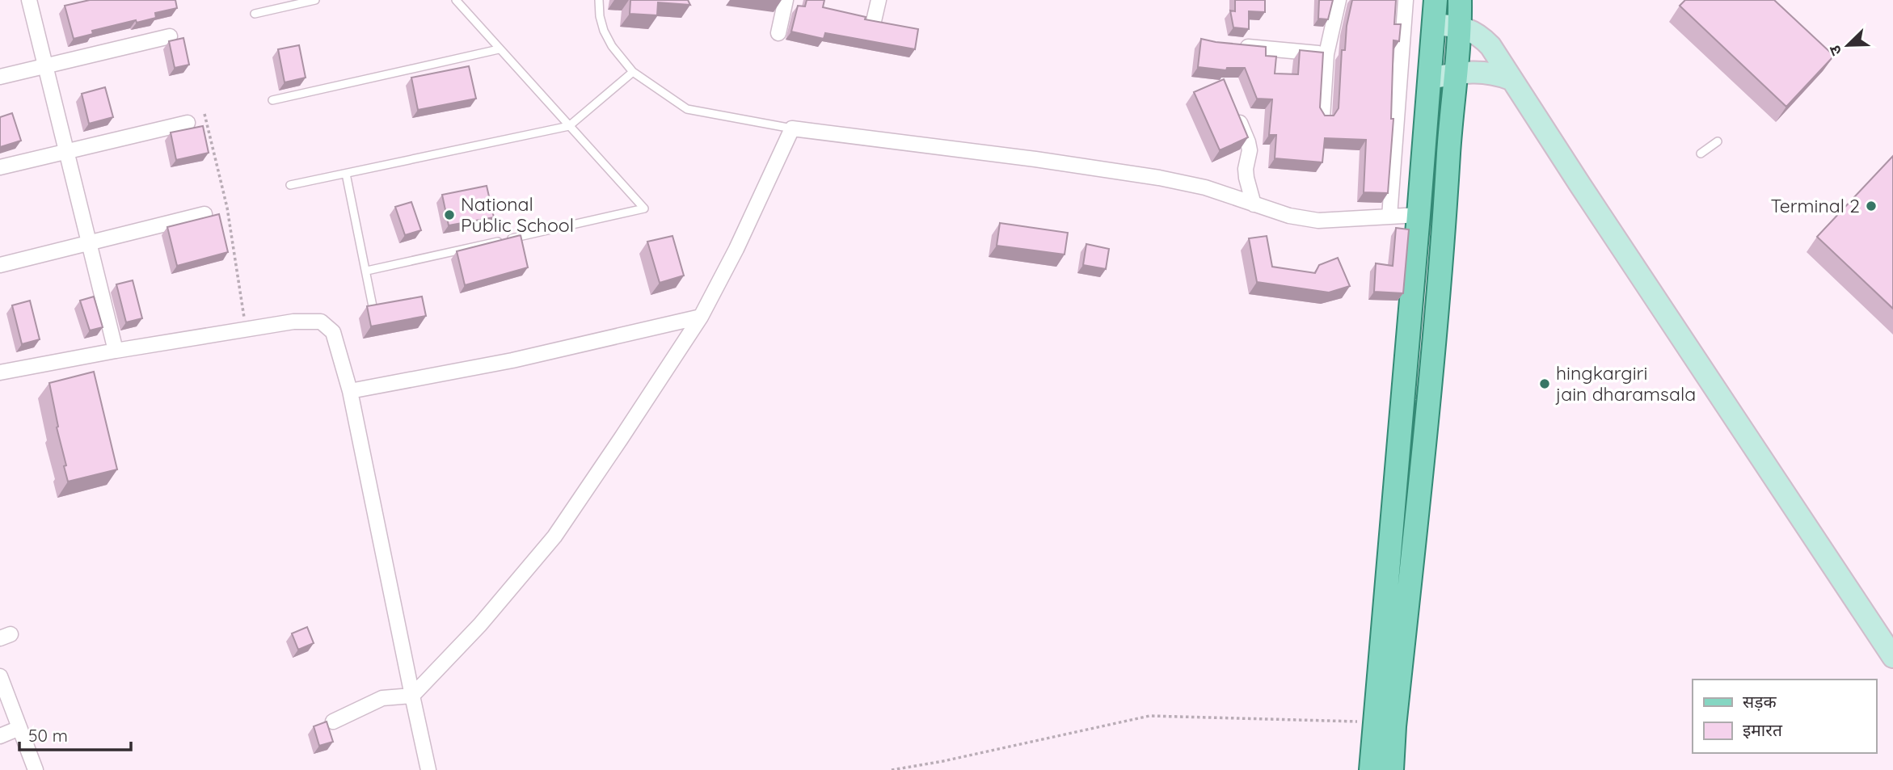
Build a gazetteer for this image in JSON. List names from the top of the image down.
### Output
{
  "places": ["Terminal 2", "National Public School", "hingkargiri jain dharamsala"],
  "legend": ["सड़क", "इमारत"],
  "scale_bar": "50 m",
  "north": "bottom left"
}
